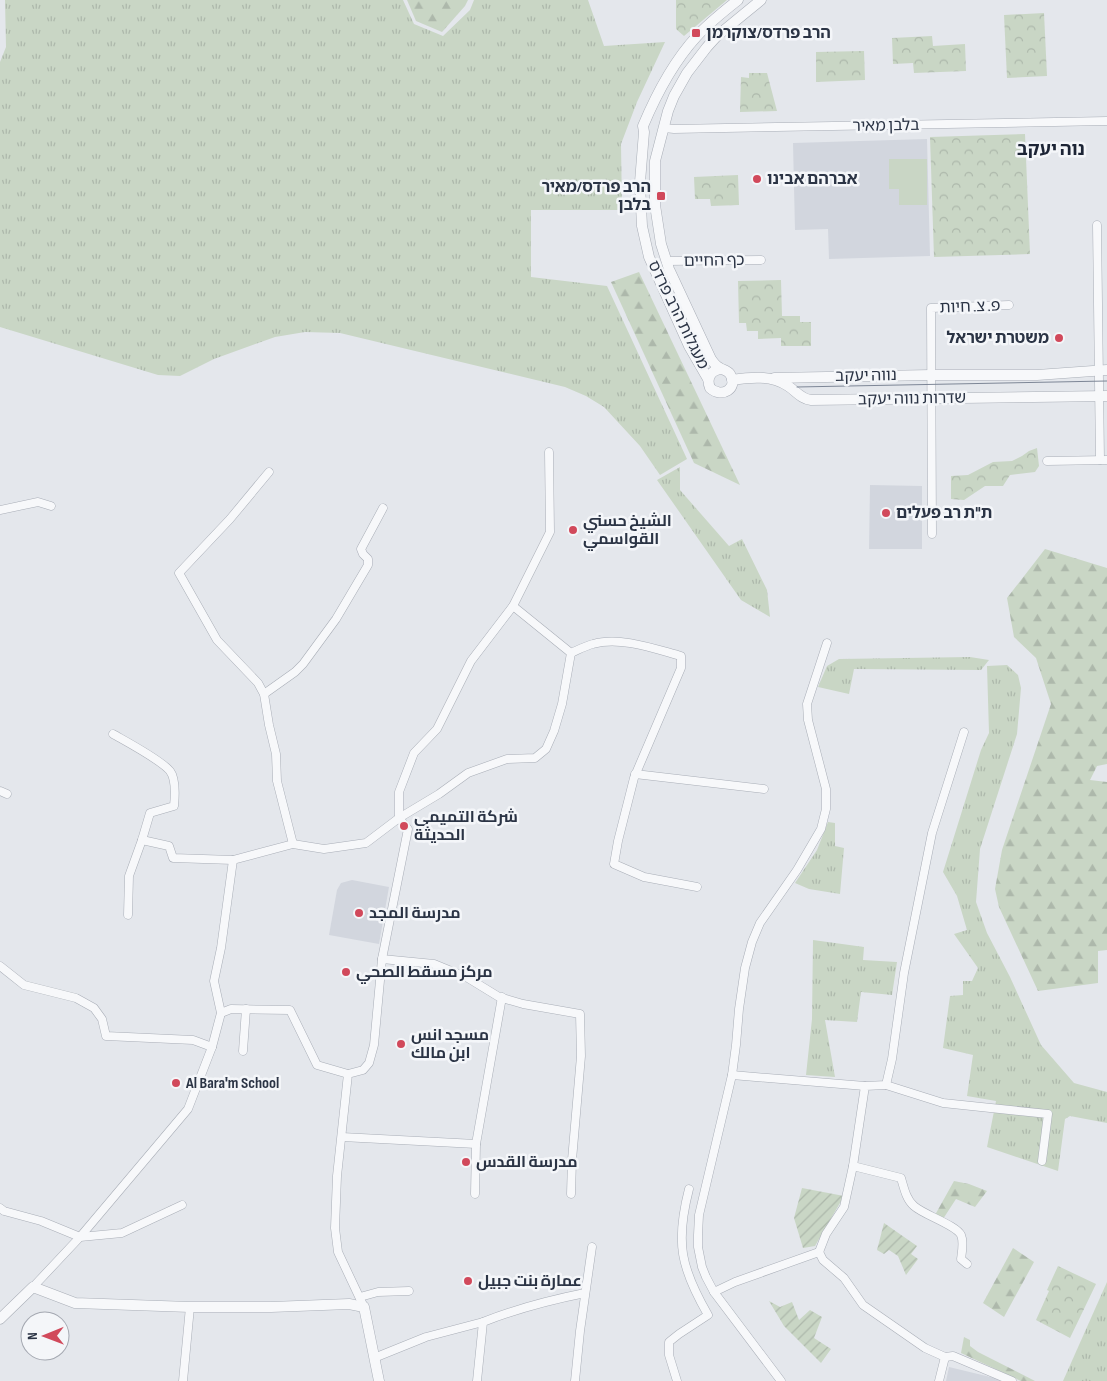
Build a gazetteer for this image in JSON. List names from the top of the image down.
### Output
{
  "streets": {
    "street": [
      "בלבן מאיר",
      "כף החיים",
      "פ. צ. חיות",
      "מעגלות הרב פרדס",
      "נווה יעקב",
      "שדרות נווה יעקב"
    ]
  },
  "crossings": [
    ["בלבן מאיר", "מעגלות הרב פרדס"],
    ["כף החיים", "מעגלות הרב פרדס"],
    ["פ. צ. חיות", "נווה יעקב"],
    ["מעגלות הרב פרדס", "שדרות נווה יעקב"],
    ["נווה יעקב", "שדרות נווה יעקב"]
  ],
  "districts": ["נוה יעקב"],
  "places": {
    "transit": ["הרב פרדס/צוקרמן", "הרב פרדס/מאיר בלבן"],
    "other": [
      "אברהם אבינו",
      "משטרת ישראל",
      "ת\"ת רב פעלים",
      "الشيخ حسني القواسمي",
      "شركة التميمي الحديثة",
      "مدرسة المجد",
      "مركز مسقط الصحي",
      "مسجد انس ابن مالك",
      "Al Bara'm School",
      "مدرسة القدس",
      "عمارة بنت جبيل"
    ]
  },
  "north": "left"
}
